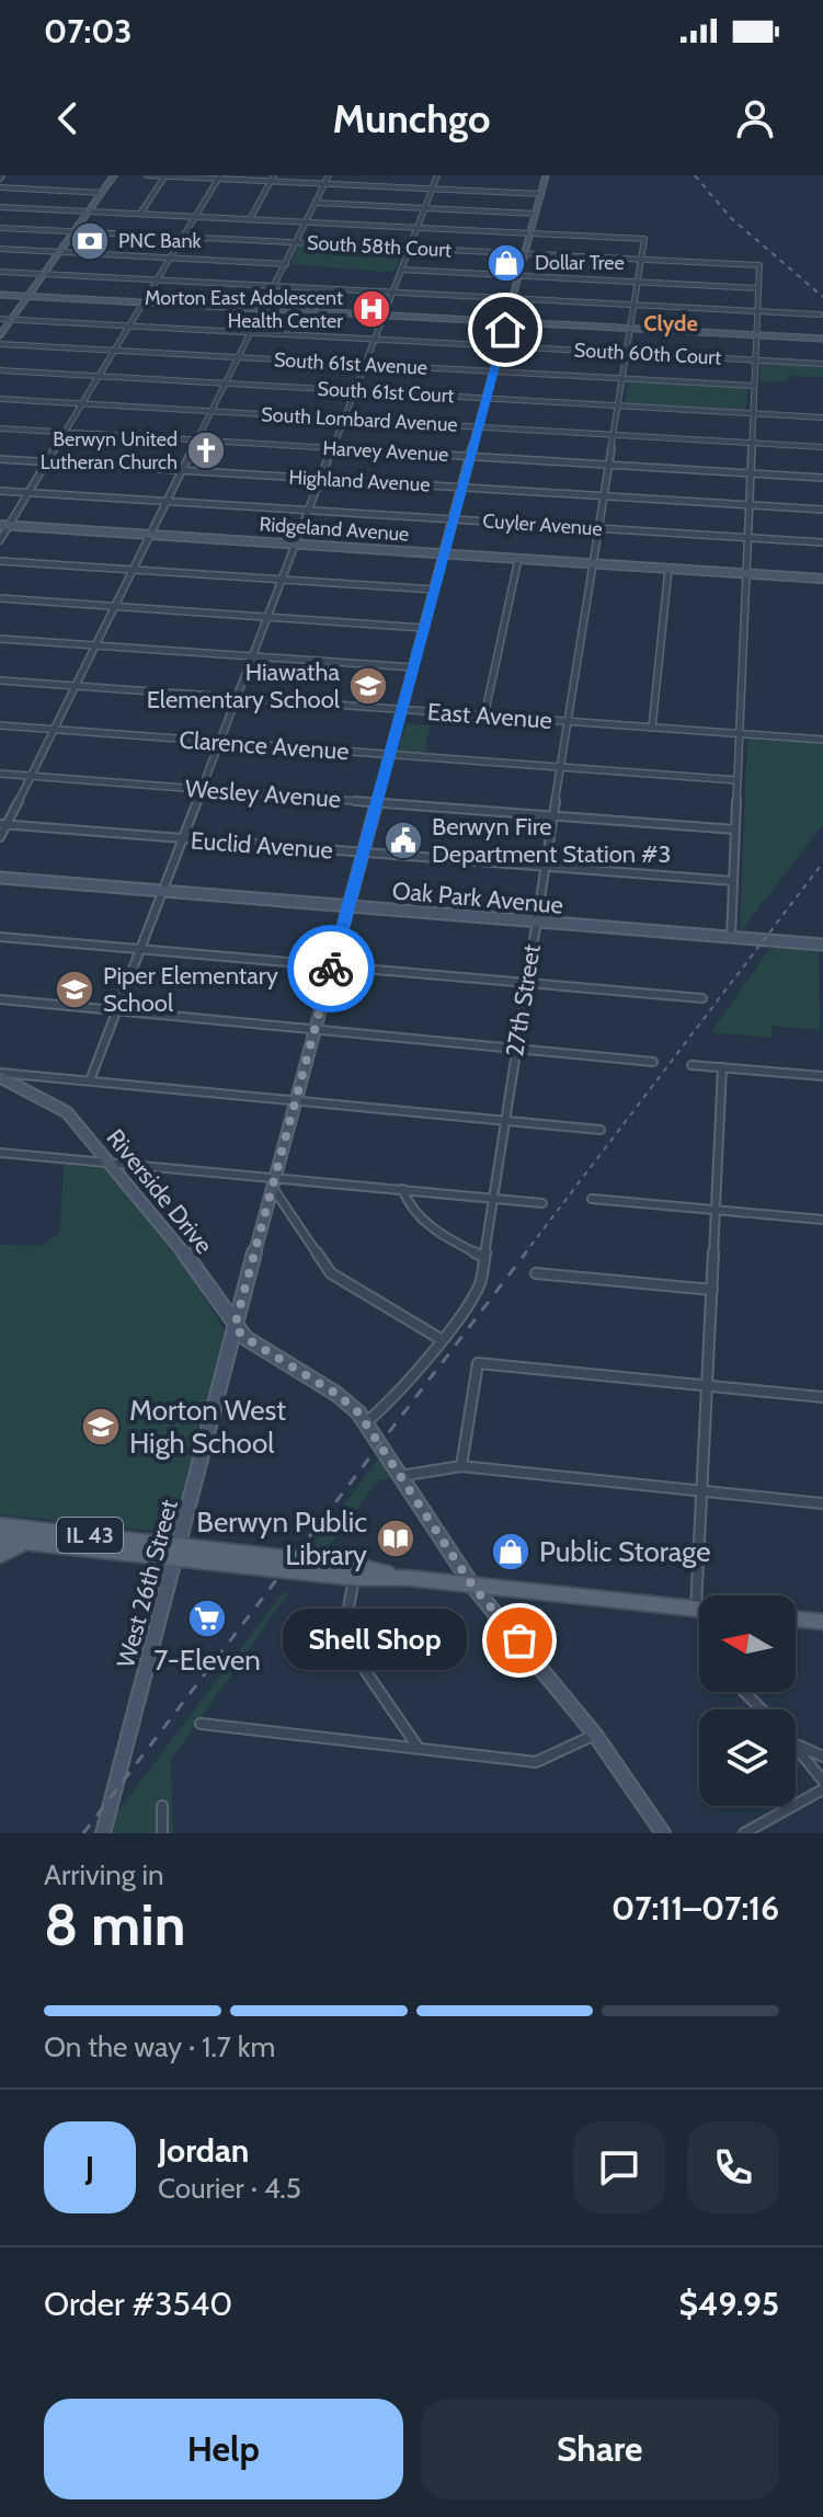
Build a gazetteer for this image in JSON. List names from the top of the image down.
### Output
{
  "streets": {
    "main road": ["IL 43"],
    "street": [
      "South 58th Court",
      "South 60th Court",
      "South 61st Avenue",
      "South 61st Court",
      "South Lombard Avenue",
      "Harvey Avenue",
      "Highland Avenue",
      "Cuyler Avenue",
      "Ridgeland Avenue",
      "East Avenue",
      "Clarence Avenue",
      "Wesley Avenue",
      "Euclid Avenue",
      "Oak Park Avenue",
      "27th Street",
      "Riverside Drive",
      "West 26th Street"
    ]
  },
  "crossings": [
    ["South 58th Court", "27th Street"],
    ["South 58th Court", "West 26th Street"],
    ["South 60th Court", "27th Street"],
    ["South 60th Court", "West 26th Street"],
    ["South 61st Avenue", "27th Street"],
    ["South 61st Avenue", "West 26th Street"],
    ["South 61st Court", "27th Street"],
    ["South 61st Court", "West 26th Street"],
    ["South Lombard Avenue", "27th Street"],
    ["South Lombard Avenue", "West 26th Street"],
    ["Harvey Avenue", "27th Street"],
    ["Harvey Avenue", "West 26th Street"],
    ["Highland Avenue", "27th Street"],
    ["Highland Avenue", "West 26th Street"],
    ["Cuyler Avenue", "27th Street"],
    ["Cuyler Avenue", "West 26th Street"],
    ["Ridgeland Avenue", "27th Street"],
    ["Ridgeland Avenue", "West 26th Street"],
    ["East Avenue", "27th Street"],
    ["East Avenue", "West 26th Street"],
    ["Clarence Avenue", "27th Street"],
    ["Clarence Avenue", "West 26th Street"],
    ["Wesley Avenue", "27th Street"],
    ["Wesley Avenue", "West 26th Street"],
    ["Euclid Avenue", "27th Street"],
    ["Euclid Avenue", "West 26th Street"],
    ["Oak Park Avenue", "27th Street"],
    ["Oak Park Avenue", "West 26th Street"],
    ["27th Street", "Riverside Drive"],
    ["27th Street", "West 26th Street"],
    ["Riverside Drive", "IL 43"],
    ["Riverside Drive", "West 26th Street"],
    ["IL 43", "West 26th Street"]
  ],
  "districts": ["Clyde"],
  "places": {
    "bank": ["PNC Bank"],
    "shop": ["Dollar Tree", "Public Storage"],
    "hospital": ["Morton East Adolescent Health Center"],
    "church": ["Berwyn United Lutheran Church"],
    "school or university": ["Hiawatha Elementary School", "Piper Elementary School", "Morton West High School"],
    "public building": ["Berwyn Fire Department Station #3"],
    "library": ["Berwyn Public Library"],
    "supermarket": ["7-Eleven"],
    "other": ["Shell Shop"]
  },
  "north": "left",
  "page": {
    "status": "07:03",
    "header": "Munchgo",
    "bubble": "Shell Shop",
    "heading": ["8 min", "Arriving in", "07:11–07:16"],
    "panel": [
      "Jordan",
      "Courier · 4.5",
      "Order #3540",
      "$49.95"
    ],
    "bar": "On the way · 1.7 km",
    "round": "J",
    "buttons": ["Help", "Share"]
  }
}
